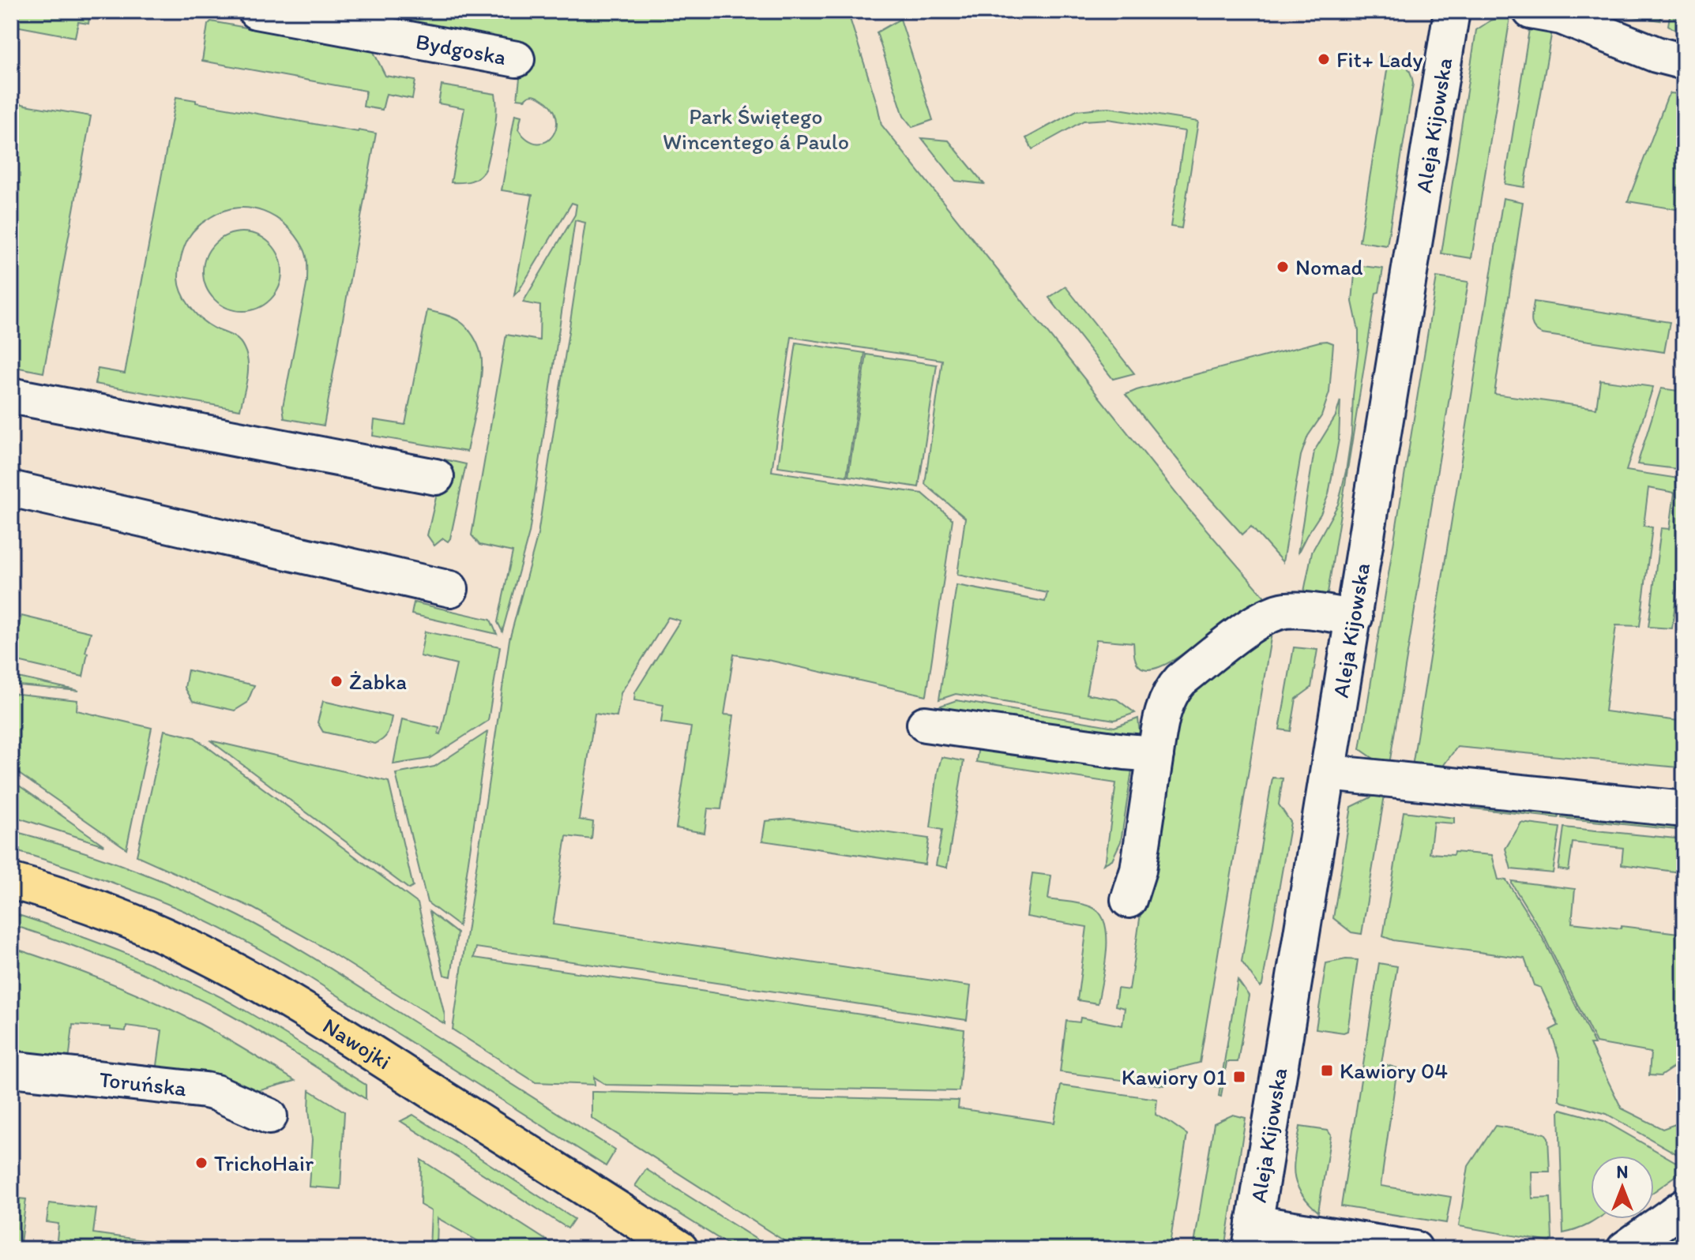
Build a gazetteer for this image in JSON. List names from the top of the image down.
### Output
{
  "streets": {
    "main road": ["Nawojki"],
    "street": ["Bydgoska", "Aleja Kijowska", "Toruńska"]
  },
  "parks": ["Park Świętego Wincentego á Paulo"],
  "places": {
    "other": [
      "Fit+ Lady",
      "Nomad",
      "Żabka",
      "TrichoHair"
    ],
    "transit": ["Kawiory 04", "Kawiory 01"]
  },
  "north": "top"
}
